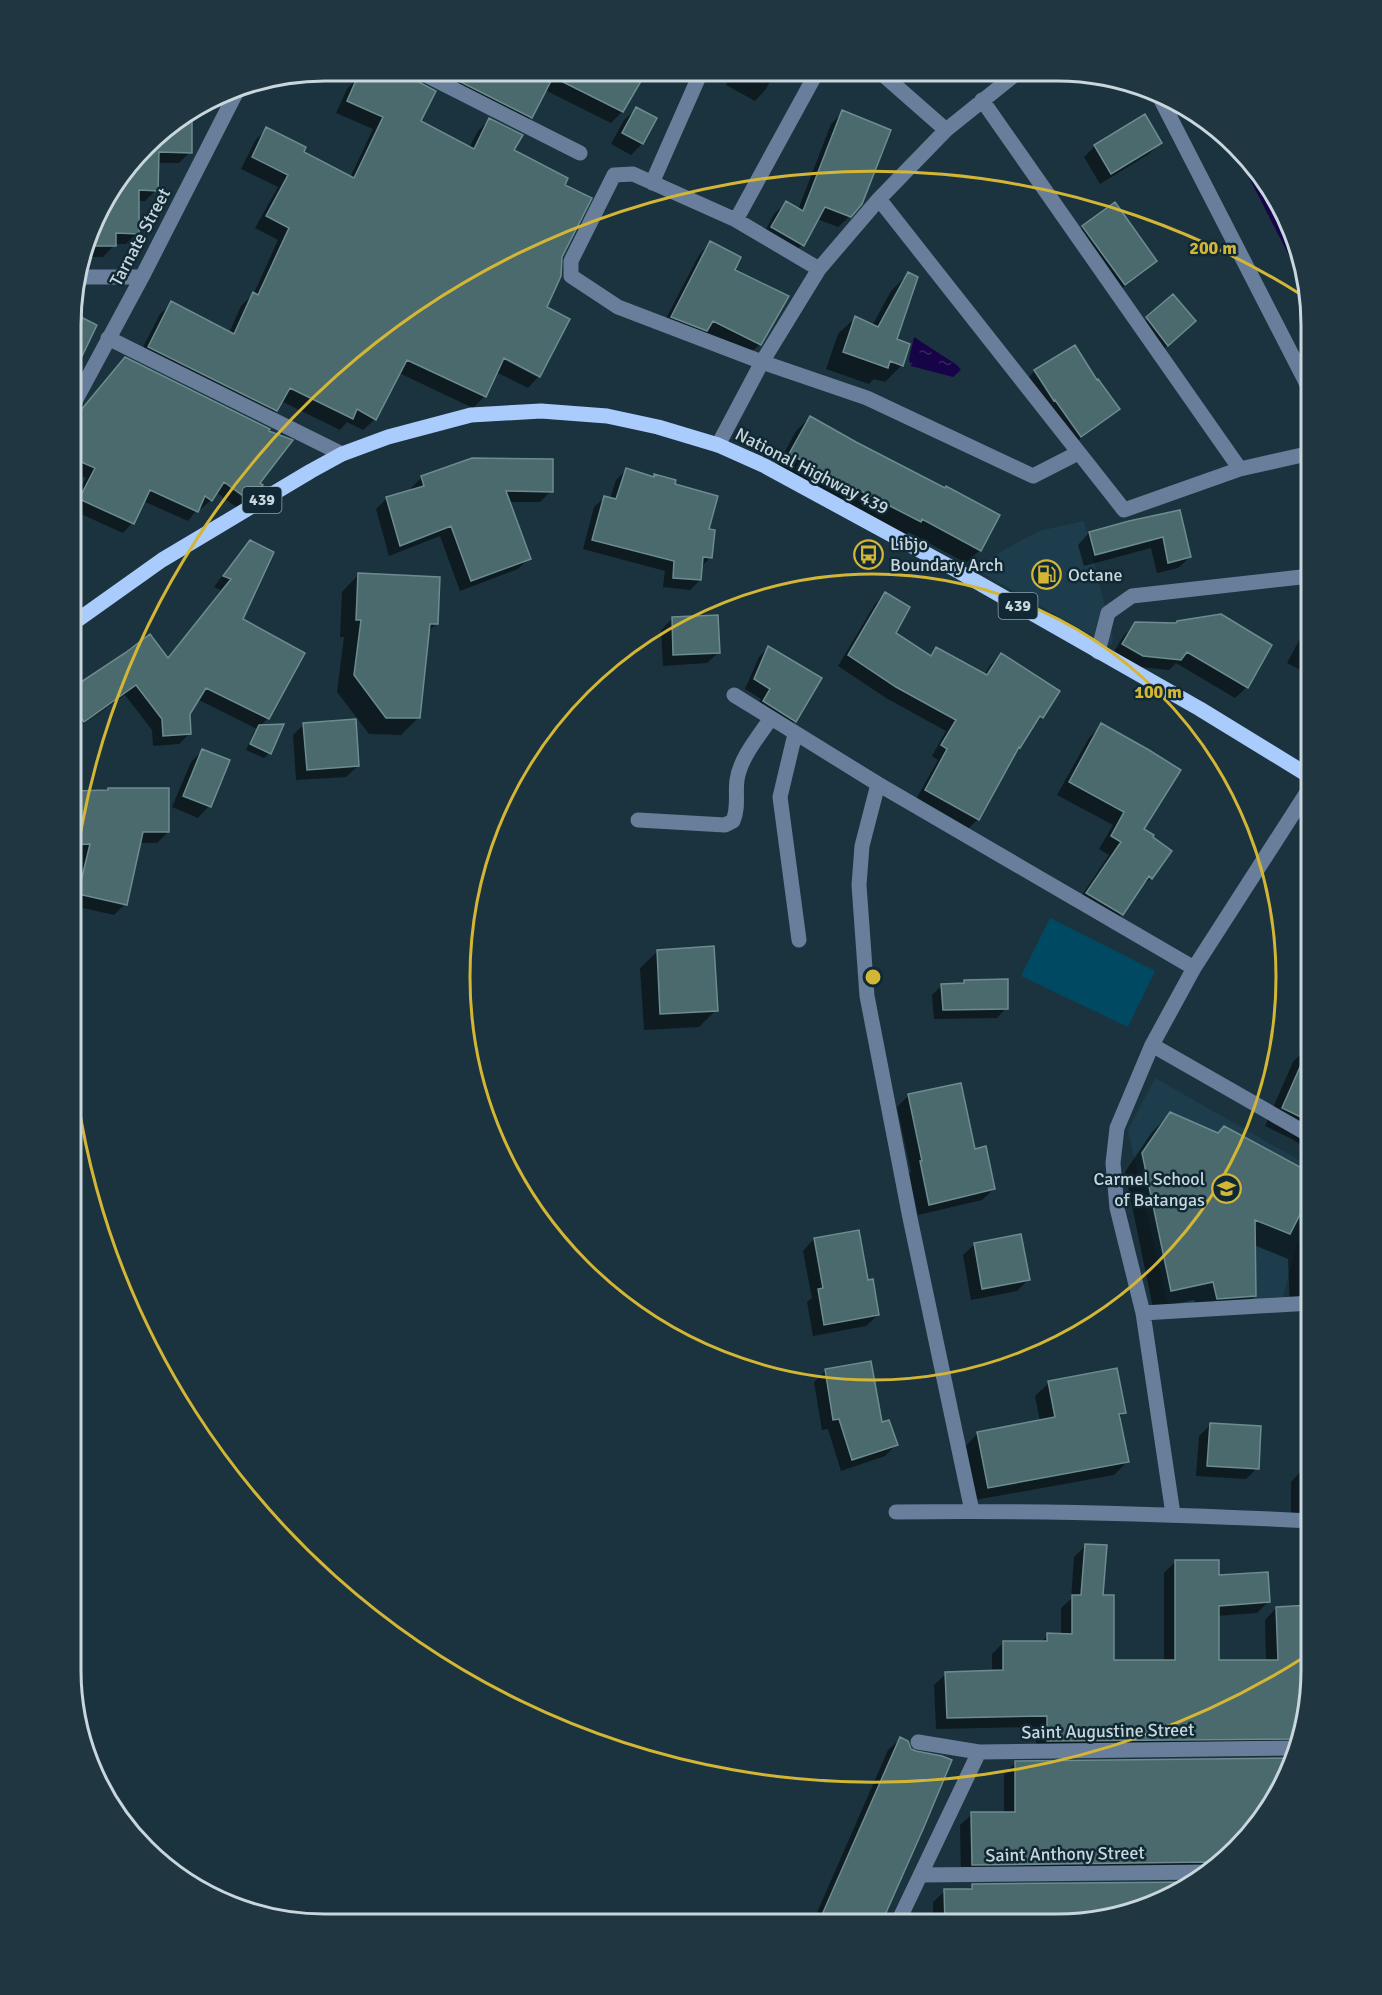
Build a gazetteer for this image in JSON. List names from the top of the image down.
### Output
{
  "streets": {
    "main road": ["National Highway 439", "439"],
    "street": ["Tarnate Street", "Saint Augustine Street", "Saint Anthony Street"]
  },
  "places": {
    "bus stop": ["Libjo Boundary Arch"],
    "fuel station": ["Octane"],
    "school or university": ["Carmel School of Batangas"]
  },
  "rings": ["200 m", "100 m"]
}
